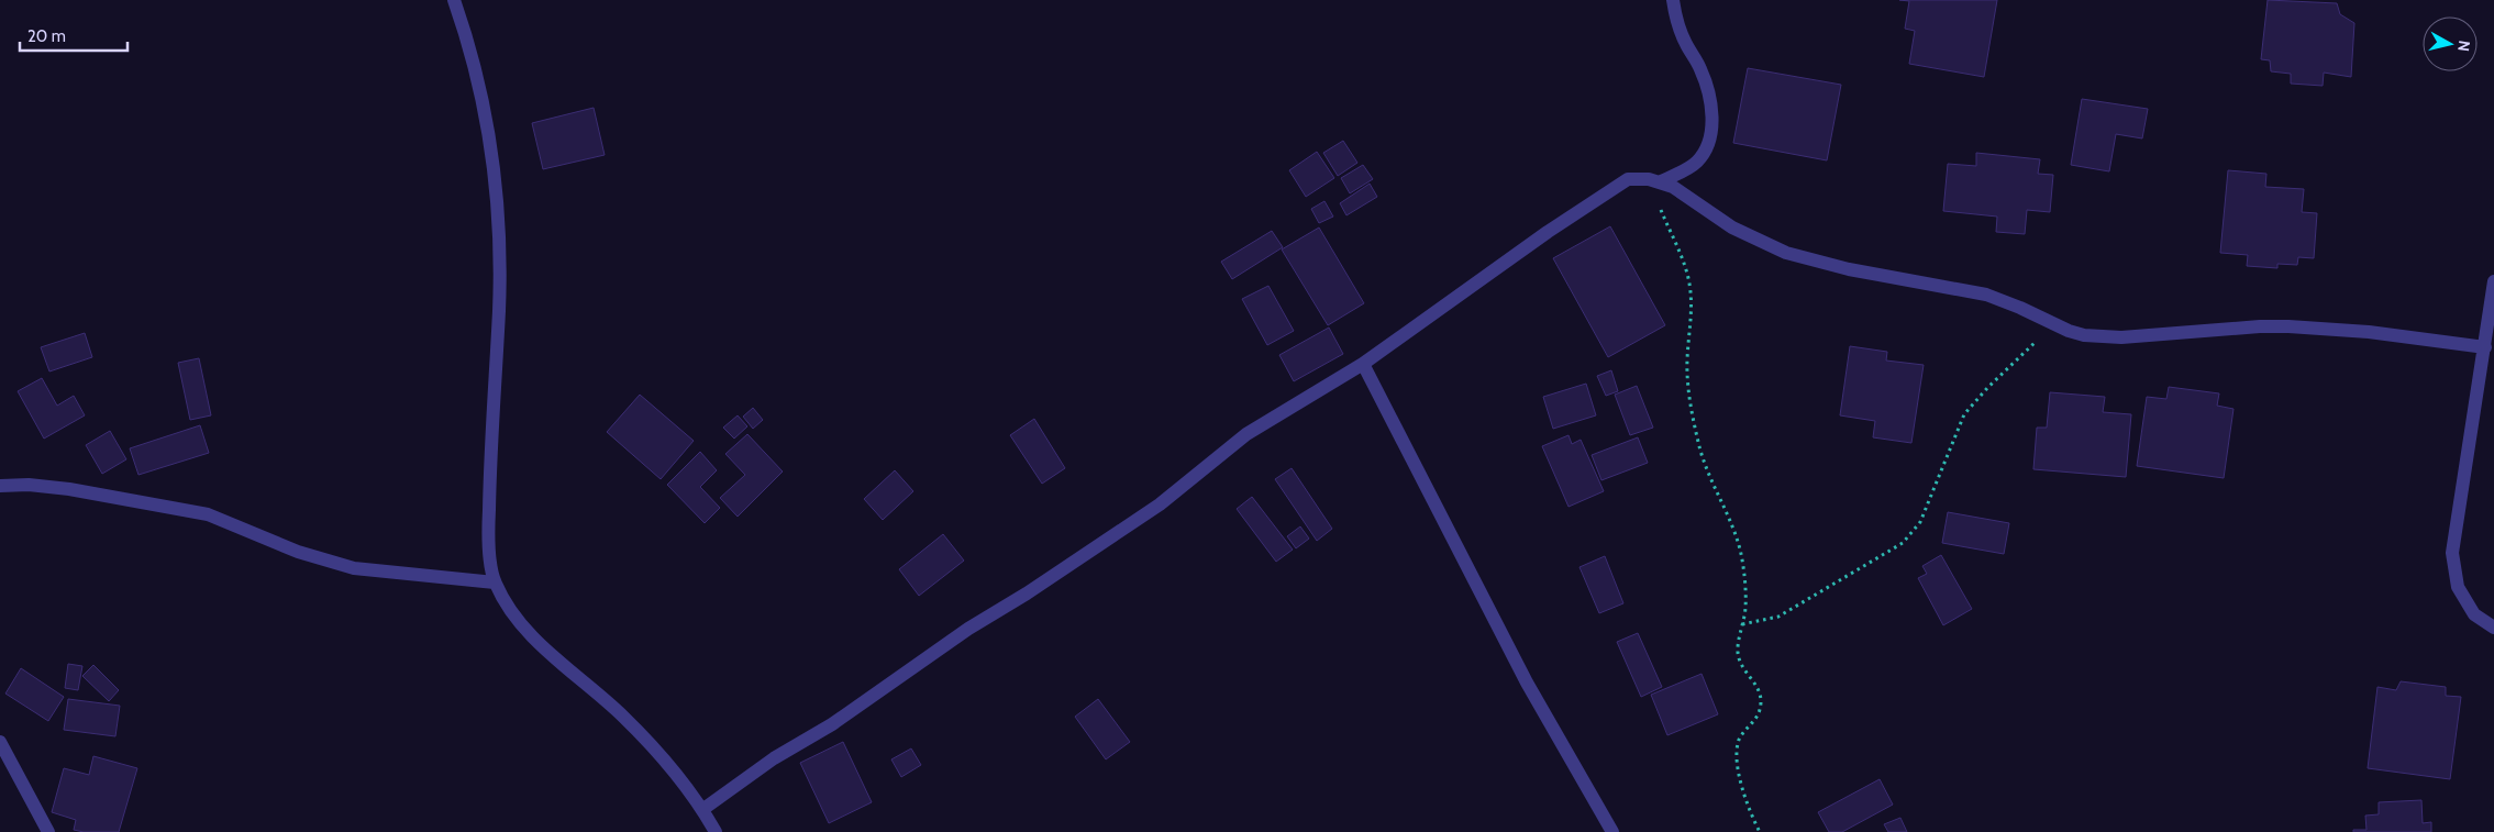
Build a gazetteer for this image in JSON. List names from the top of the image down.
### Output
{
  "scale_bar": "20 m",
  "north": "right"
}
